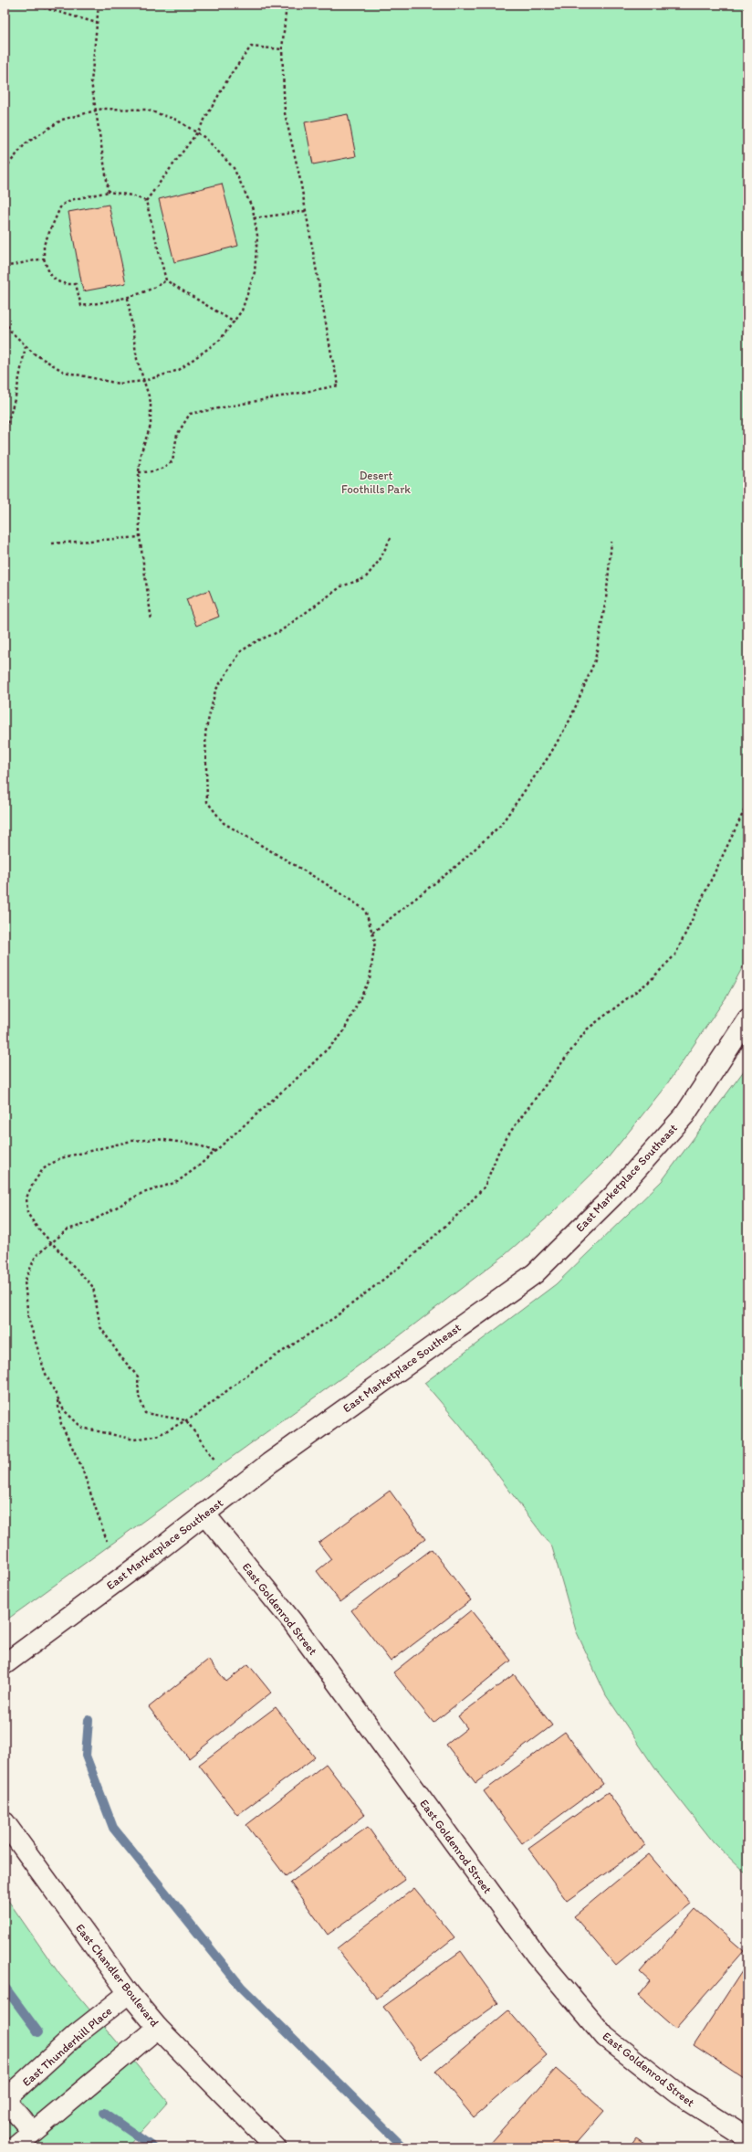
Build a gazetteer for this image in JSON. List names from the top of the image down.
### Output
{
  "streets": {
    "street": [
      "East Marketplace Southeast",
      "East Goldenrod Street",
      "East Chandler Boulevard",
      "East Thunderhill Place"
    ]
  },
  "crossings": [
    ["East Marketplace Southeast", "East Goldenrod Street"],
    ["East Chandler Boulevard", "East Thunderhill Place"]
  ],
  "parks": ["Desert Foothills Park"]
}
